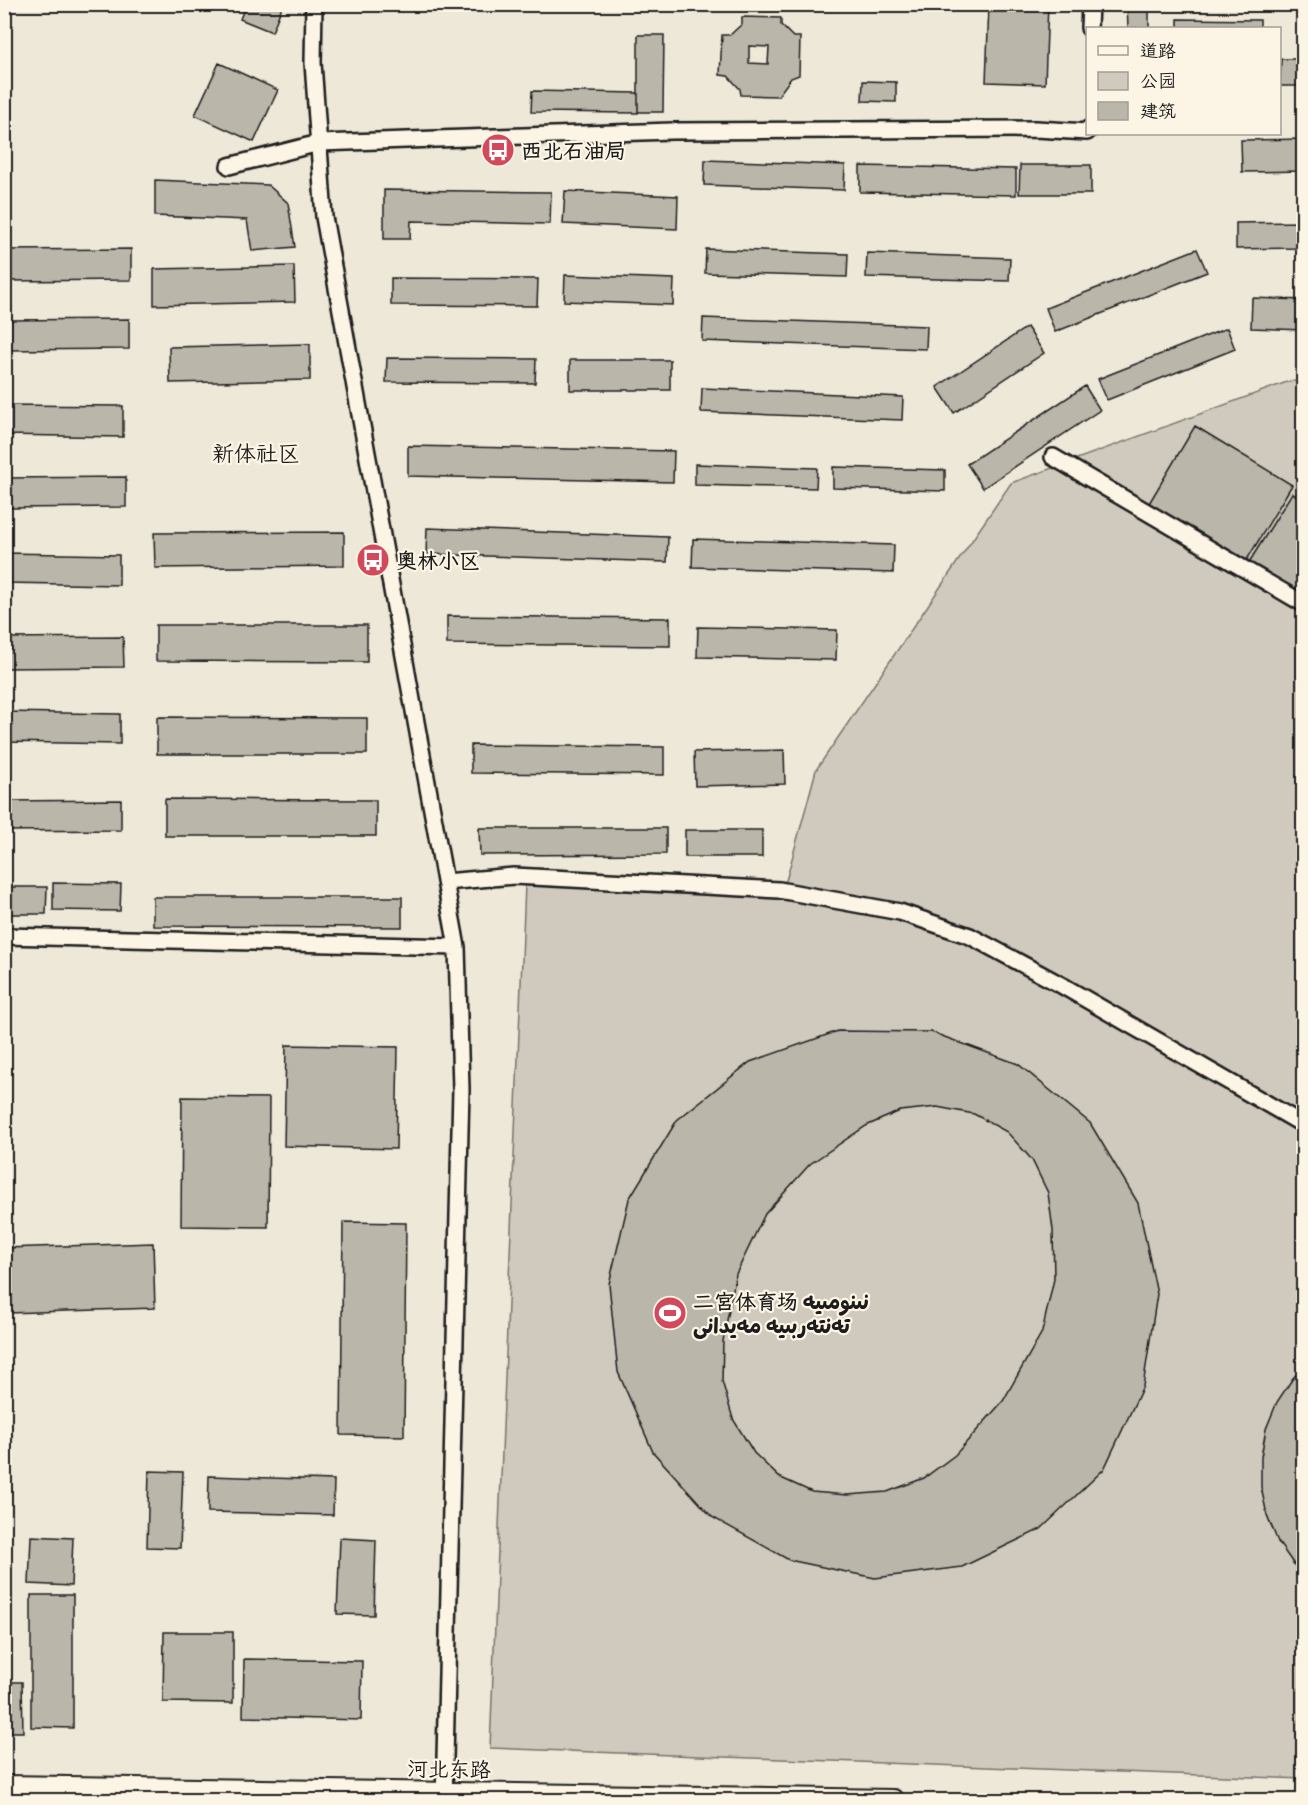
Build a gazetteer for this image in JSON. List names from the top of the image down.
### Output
{
  "streets": {
    "main road": ["河北东路"]
  },
  "districts": ["新体社区"],
  "places": {
    "bus stop": ["西北石油局", "奥林小区"],
    "sports": ["二宫体育场 نىنومىيە تەنتەربىيە مەيدانى"]
  },
  "legend": ["道路", "公园", "建筑"]
}
